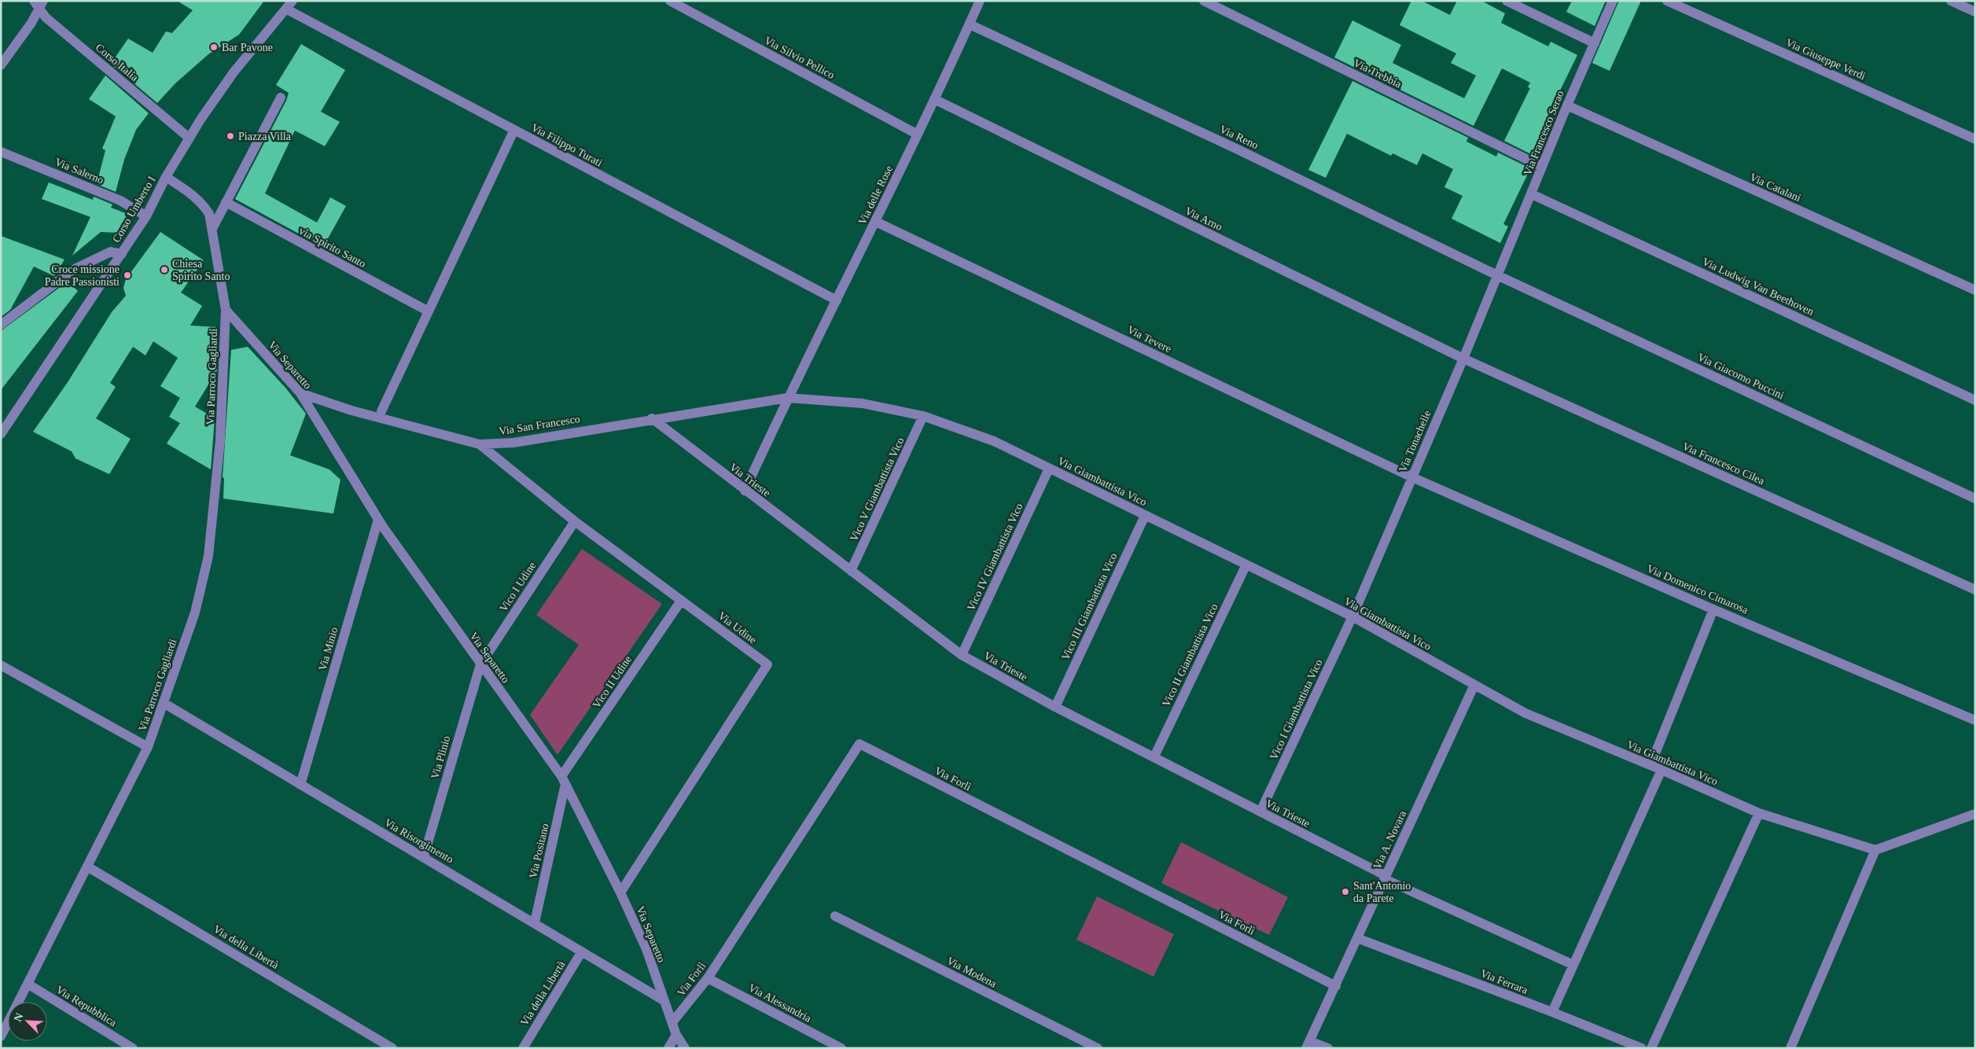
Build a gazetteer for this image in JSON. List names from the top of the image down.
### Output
{
  "streets": {
    "street": [
      "Via Silvio Pellico",
      "Via Giuseppe Verdi",
      "Corso Italia",
      "Via Trebbia",
      "Via Francesco Serao",
      "Via Reno",
      "Via Filippo Turati",
      "Via Salerno",
      "Via Catalani",
      "Via delle Rose",
      "Corso Umberto I",
      "Via Arno",
      "via Spirito Santo",
      "Via Ludwig Van Beethoven",
      "Via Tevere",
      "Via Separetto",
      "Via Giacomo Puccini",
      "Via Parroco Gagliardi",
      "Via San Francesco",
      "Via Tonachelle",
      "Via Francesco Cilea",
      "Via Trieste",
      "Via Giambattista Vico",
      "Vico V Giambattista Vico",
      "Vico IV Giambattista Vico",
      "Vico I Udine",
      "Via Domenico Cimarosa",
      "Vico III Giambattista Vico",
      "Via Udine",
      "Via Minio",
      "Vico II Giambattista Vico",
      "Vico II Udine",
      "Vico I Giambattista Vico",
      "Via Plinio",
      "Via Forlì",
      "Via A. Novara",
      "Via Risorgimento",
      "Via Positano",
      "Via della Libertà",
      "Via Modena",
      "Via Ferrara",
      "Via Alessandria",
      "Via Repubblica"
    ]
  },
  "crossings": [
    ["Via Silvio Pellico", "Via delle Rose"],
    ["Corso Italia", "Corso Umberto I"],
    ["Via Trebbia", "Via Francesco Serao"],
    ["Via Francesco Serao", "Via Reno"],
    ["Via Francesco Serao", "Via Catalani"],
    ["Via Francesco Serao", "Via Ludwig Van Beethoven"],
    ["Via Francesco Serao", "Via Giacomo Puccini"],
    ["Via Francesco Serao", "Via Tonachelle"],
    ["Via Reno", "Via delle Rose"],
    ["Via Reno", "Via Giacomo Puccini"],
    ["Via Reno", "Via Tonachelle"],
    ["Via Filippo Turati", "Via delle Rose"],
    ["Via Filippo Turati", "Corso Umberto I"],
    ["Via Salerno", "Corso Umberto I"],
    ["Via delle Rose", "Via Arno"],
    ["Via delle Rose", "Via Tevere"],
    ["Via delle Rose", "Via San Francesco"],
    ["Via delle Rose", "Via Trieste"],
    ["Via delle Rose", "Via Giambattista Vico"],
    ["Via Arno", "Via Tonachelle"],
    ["Via Arno", "Via Francesco Cilea"],
    ["Via Tevere", "Via Tonachelle"],
    ["Via Tevere", "Via Domenico Cimarosa"],
    ["Via Separetto", "Via Parroco Gagliardi"],
    ["Via Separetto", "Via San Francesco"],
    ["Via Separetto", "Vico I Udine"],
    ["Via Separetto", "Via Udine"],
    ["Via Separetto", "Via Minio"],
    ["Via Separetto", "Vico II Udine"],
    ["Via Separetto", "Via Plinio"],
    ["Via Separetto", "Via Forlì"],
    ["Via Separetto", "Via Risorgimento"],
    ["Via Separetto", "Via Positano"],
    ["Via Giacomo Puccini", "Via Tonachelle"],
    ["Via Parroco Gagliardi", "Via Risorgimento"],
    ["Via Parroco Gagliardi", "Via della Libertà"],
    ["Via Parroco Gagliardi", "Via Repubblica"],
    ["Via San Francesco", "Via Trieste"],
    ["Via San Francesco", "Via Giambattista Vico"],
    ["Via San Francesco", "Via Udine"],
    ["Via Tonachelle", "Via Francesco Cilea"],
    ["Via Tonachelle", "Via Giambattista Vico"],
    ["Via Tonachelle", "Via Domenico Cimarosa"],
    ["Via Tonachelle", "Vico I Giambattista Vico"],
    ["Via Trieste", "Vico V Giambattista Vico"],
    ["Via Trieste", "Vico IV Giambattista Vico"],
    ["Via Trieste", "Vico III Giambattista Vico"],
    ["Via Trieste", "Vico II Giambattista Vico"],
    ["Via Trieste", "Vico I Giambattista Vico"],
    ["Via Trieste", "Via A. Novara"],
    ["Via Giambattista Vico", "Vico V Giambattista Vico"],
    ["Via Giambattista Vico", "Vico IV Giambattista Vico"],
    ["Via Giambattista Vico", "Vico III Giambattista Vico"],
    ["Via Giambattista Vico", "Vico II Giambattista Vico"],
    ["Via Giambattista Vico", "Vico I Giambattista Vico"],
    ["Via Giambattista Vico", "Via A. Novara"],
    ["Vico I Udine", "Via Udine"],
    ["Vico I Udine", "Via Plinio"],
    ["Via Udine", "Vico II Udine"],
    ["Via Minio", "Via Risorgimento"],
    ["Vico II Udine", "Via Positano"],
    ["Via Plinio", "Via Risorgimento"],
    ["Via Forlì", "Via A. Novara"],
    ["Via Forlì", "Via Alessandria"],
    ["Via A. Novara", "Via Ferrara"],
    ["Via Risorgimento", "Via Positano"],
    ["Via Risorgimento", "Via della Libertà"]
  ],
  "places": [
    "Bar Pavone",
    "Piazza Villa",
    "Chiesa Spirito Santo",
    "Croce missione Padre Passionisti",
    "Sant'Antonio da Parete"
  ],
  "north": "top left"
}
